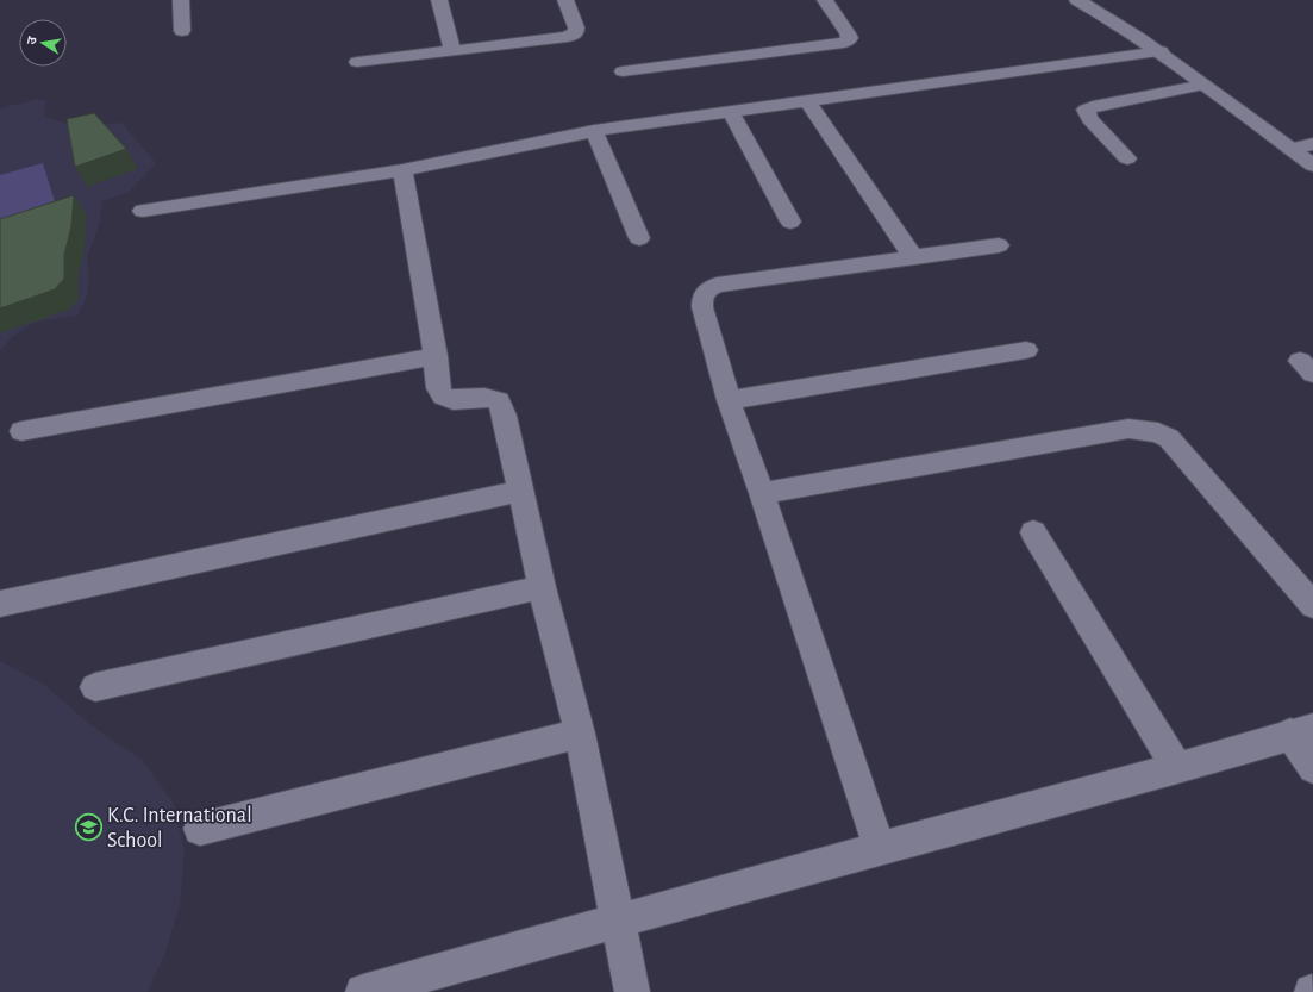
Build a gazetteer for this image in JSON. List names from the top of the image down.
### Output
{
  "places": {
    "school or university": ["K.C. International School"]
  },
  "north": "left"
}
